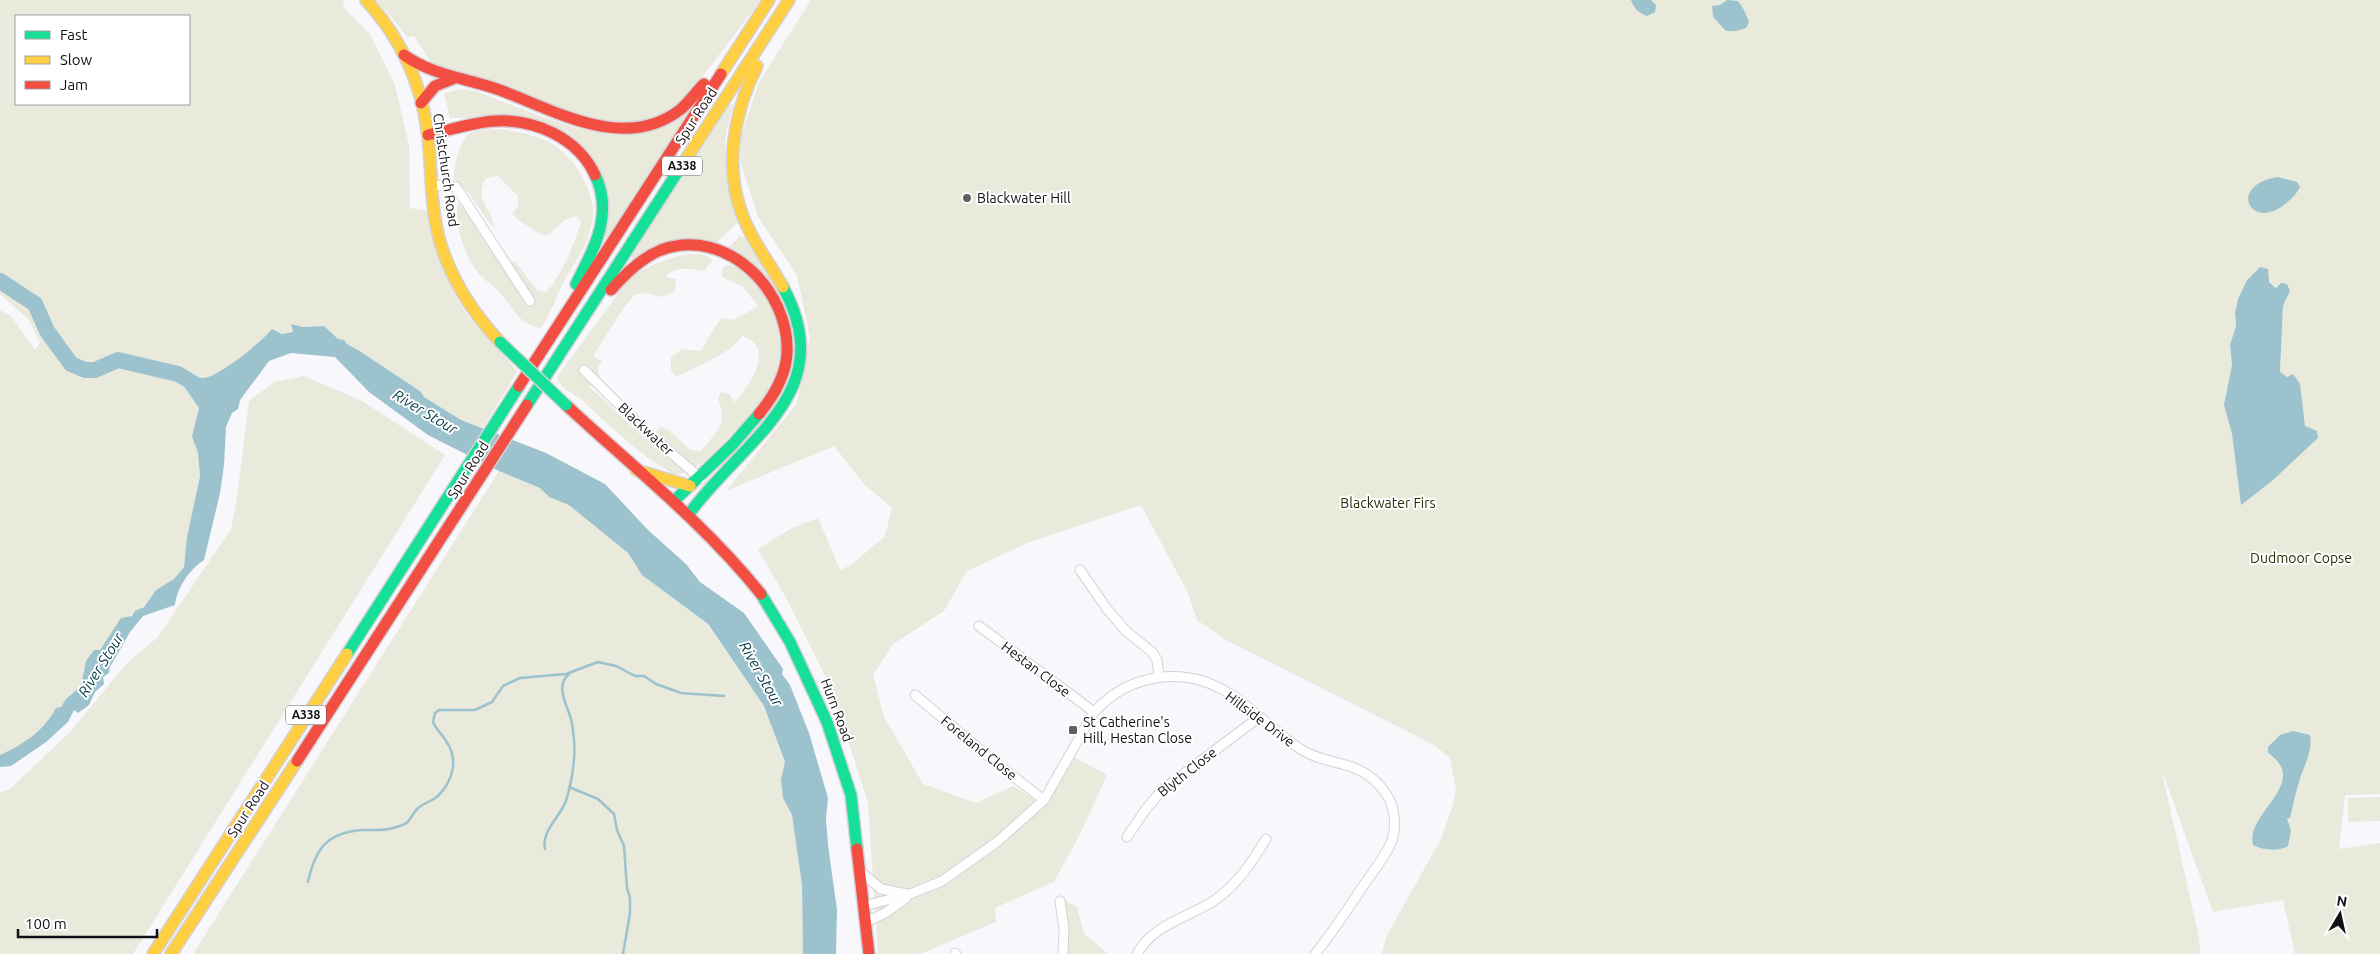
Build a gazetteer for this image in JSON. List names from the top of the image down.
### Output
{
  "streets": {
    "main road": [
      "Spur Road",
      "A338",
      "Christchurch Road",
      "Hurn Road"
    ],
    "street": [
      "Blackwater",
      "Hestan Close",
      "Hillside Drive",
      "Foreland Close",
      "Blyth Close"
    ]
  },
  "crossings": [
    ["Christchurch Road", "Hurn Road"],
    ["Hestan Close", "Hillside Drive"],
    ["Hurn Road", "Hillside Drive"],
    ["Hillside Drive", "Foreland Close"],
    ["Hillside Drive", "Blyth Close"]
  ],
  "water": ["River Stour"],
  "parks": ["Blackwater Firs", "Dudmoor Copse"],
  "places": {
    "other": ["Blackwater Hill"],
    "transit": ["St Catherine's Hill, Hestan Close"]
  },
  "legend": ["Fast", "Slow", "Jam"],
  "scale_bar": "100 m",
  "north": "top"
}
